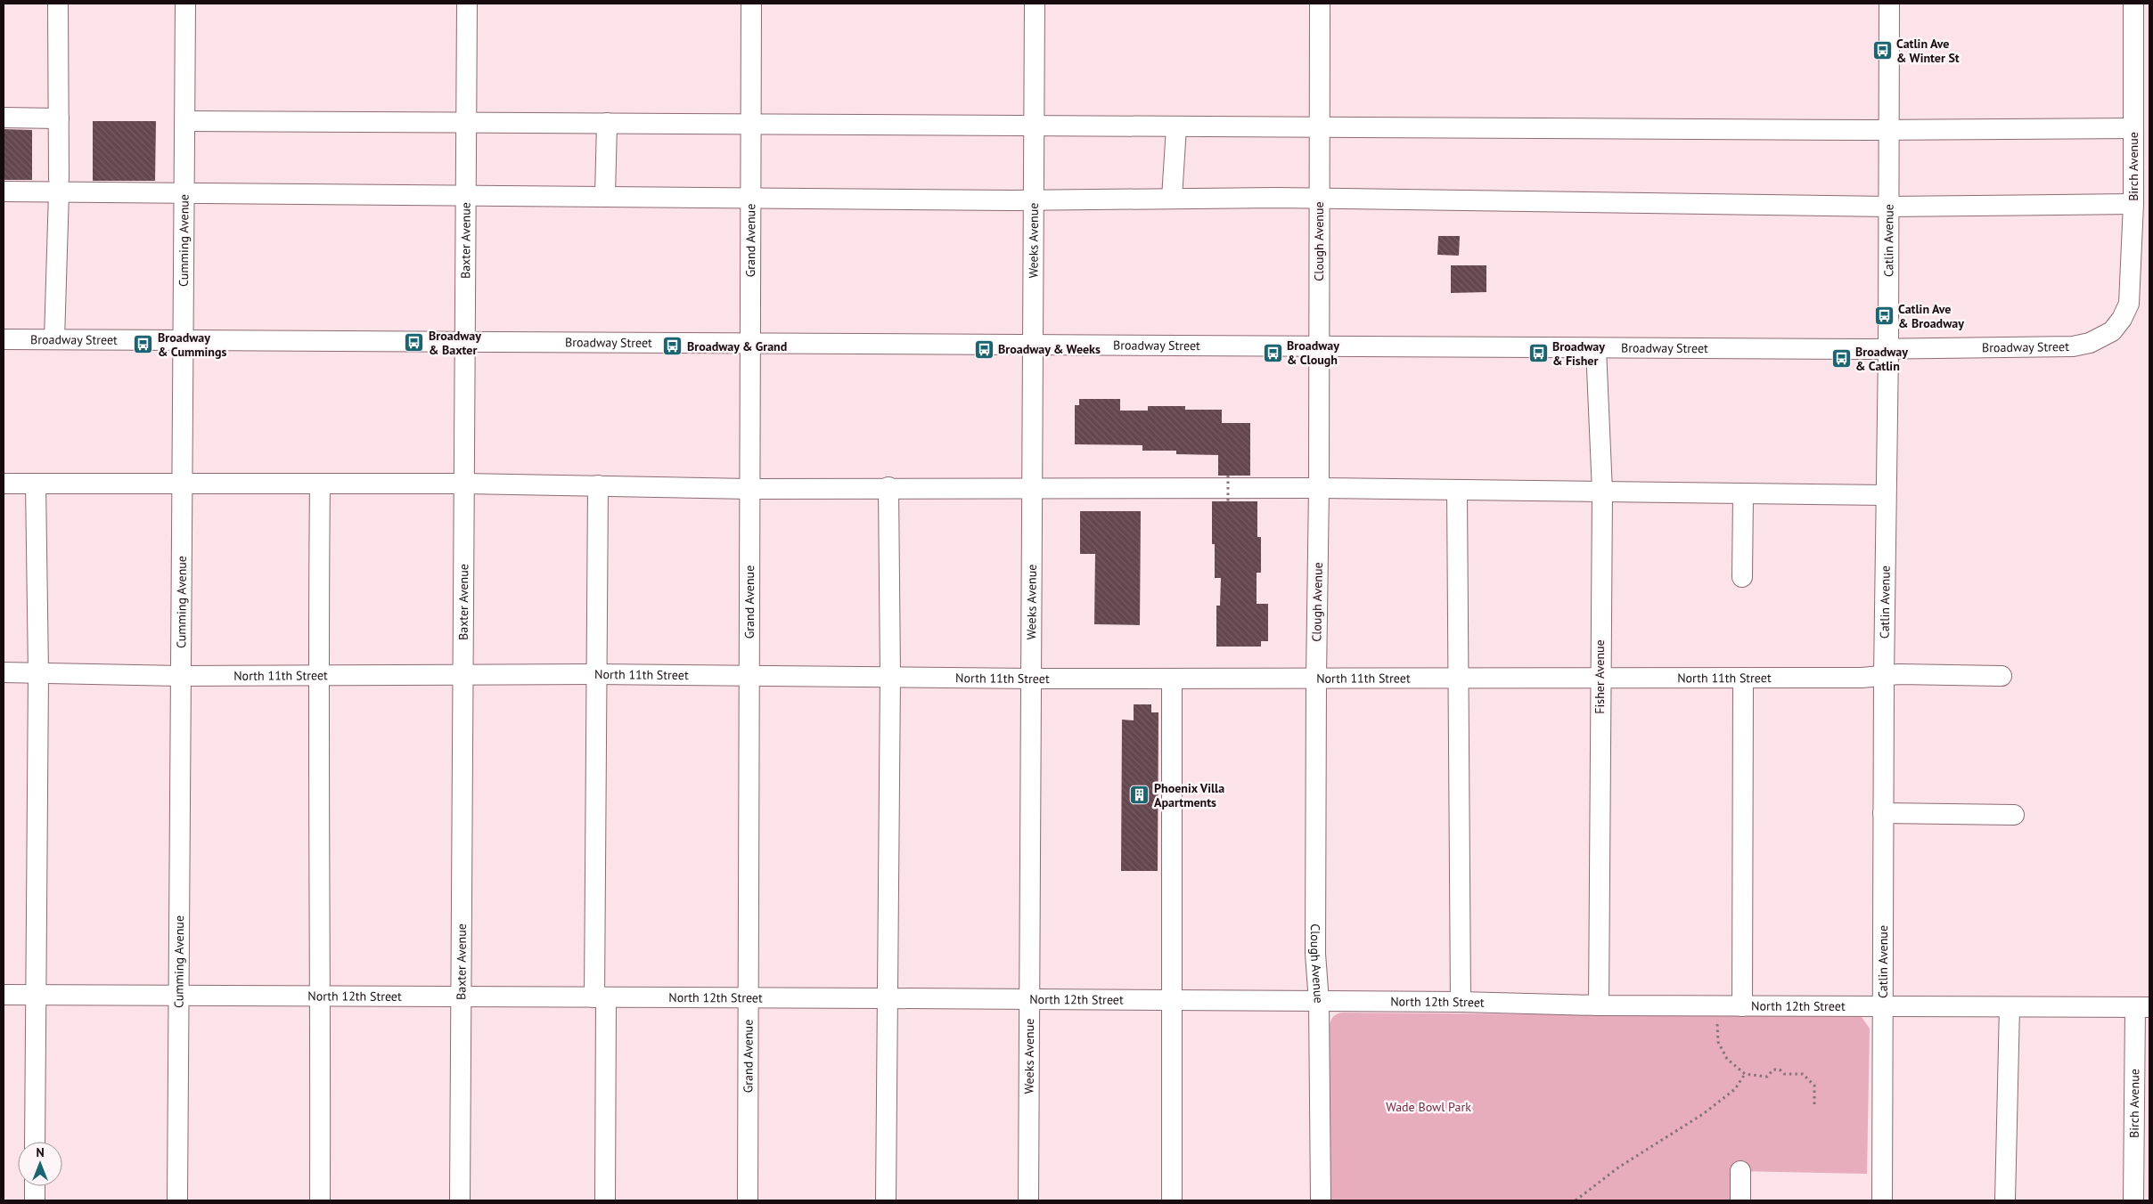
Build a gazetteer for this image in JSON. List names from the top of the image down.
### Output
{
  "streets": {
    "street": [
      "Birch Avenue",
      "Cumming Avenue",
      "Baxter Avenue",
      "Grand Avenue",
      "Weeks Avenue",
      "Clough Avenue",
      "Catlin Avenue",
      "Broadway Street",
      "North 11th Street",
      "Fisher Avenue",
      "North 12th Street"
    ]
  },
  "crossings": [
    ["Birch Avenue", "Broadway Street"],
    ["Birch Avenue", "North 12th Street"],
    ["Cumming Avenue", "Broadway Street"],
    ["Cumming Avenue", "North 11th Street"],
    ["Cumming Avenue", "North 12th Street"],
    ["Baxter Avenue", "Broadway Street"],
    ["Baxter Avenue", "North 11th Street"],
    ["Baxter Avenue", "North 12th Street"],
    ["Grand Avenue", "Broadway Street"],
    ["Grand Avenue", "North 11th Street"],
    ["Grand Avenue", "North 12th Street"],
    ["Weeks Avenue", "Broadway Street"],
    ["Weeks Avenue", "North 11th Street"],
    ["Weeks Avenue", "North 12th Street"],
    ["Clough Avenue", "Broadway Street"],
    ["Clough Avenue", "North 11th Street"],
    ["Clough Avenue", "North 12th Street"],
    ["Catlin Avenue", "Broadway Street"],
    ["Catlin Avenue", "North 11th Street"],
    ["Catlin Avenue", "North 12th Street"],
    ["Broadway Street", "Fisher Avenue"],
    ["North 11th Street", "Fisher Avenue"],
    ["Fisher Avenue", "North 12th Street"]
  ],
  "parks": ["Wade Bowl Park"],
  "places": {
    "bus stop": [
      "Catlin Ave & Winter St",
      "Catlin Ave & Broadway",
      "Broadway & Baxter",
      "Broadway & Cummings",
      "Broadway & Grand",
      "Broadway & Weeks",
      "Broadway & Clough",
      "Broadway & Fisher",
      "Broadway & Catlin"
    ],
    "building": ["Phoenix Villa Apartments"]
  },
  "north": "top"
}
